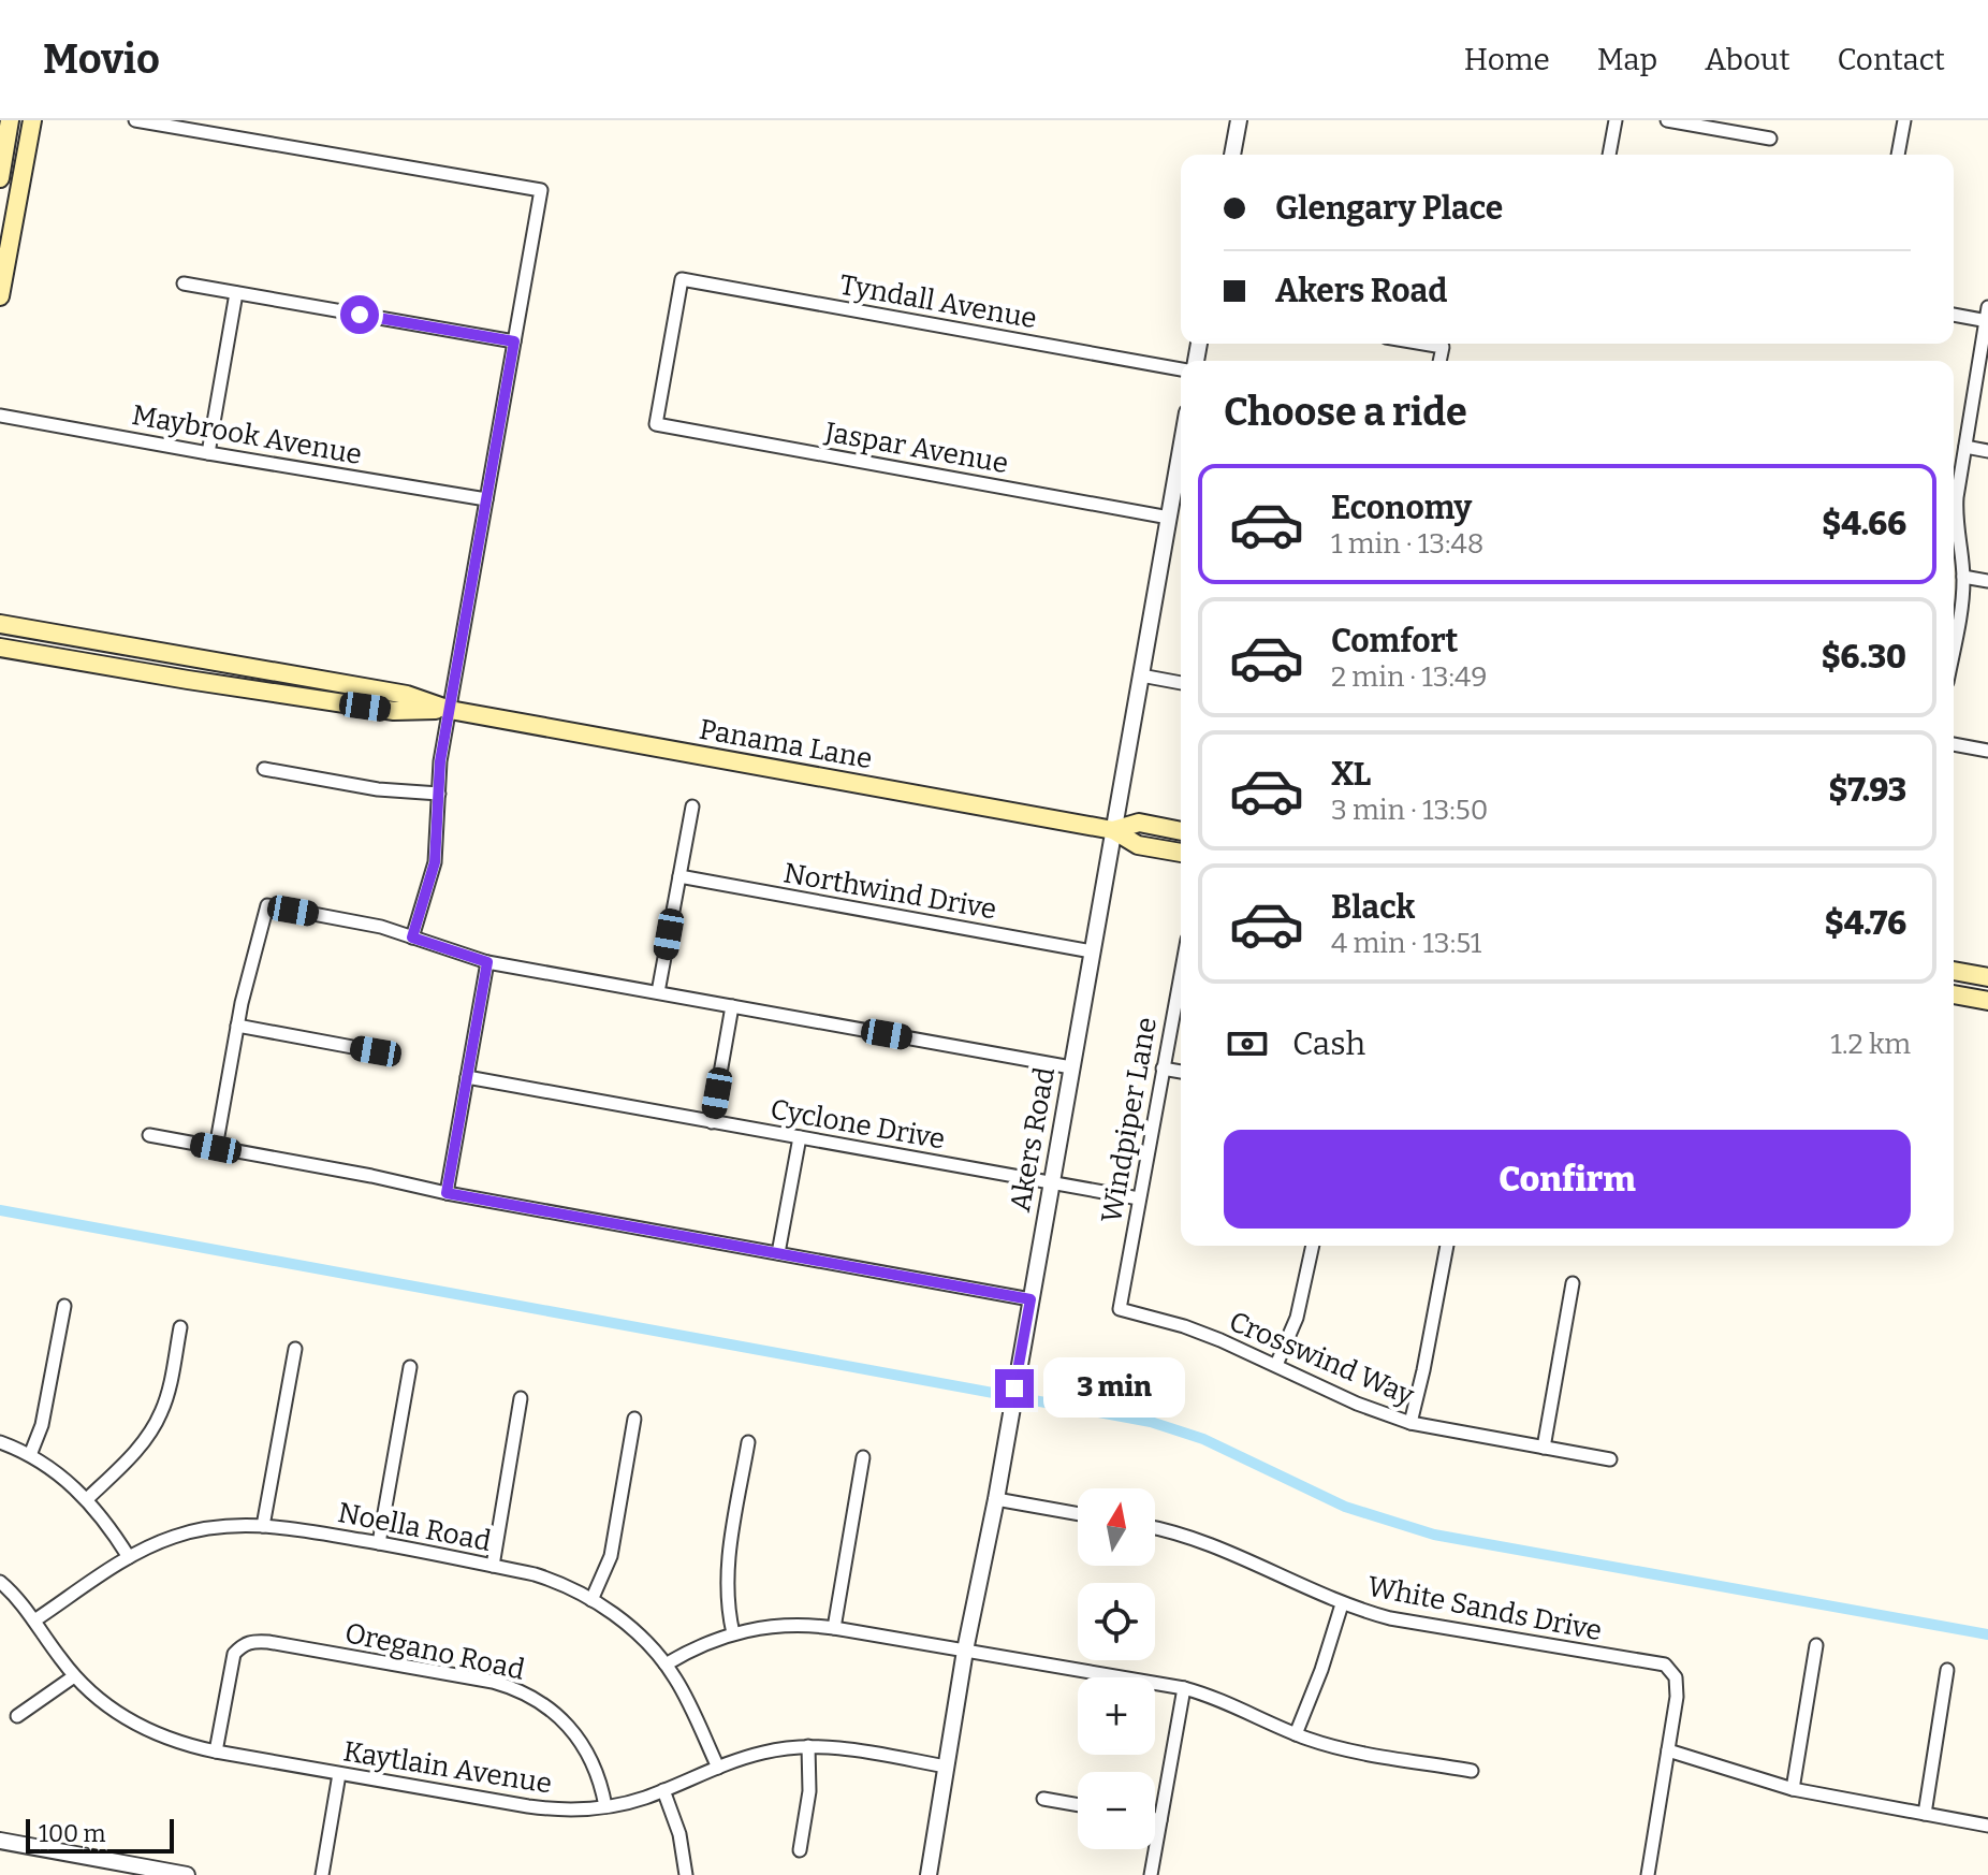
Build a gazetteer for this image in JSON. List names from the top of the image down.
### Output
{
  "streets": {
    "main road": ["Panama Lane"],
    "street": [
      "Tyndall Avenue",
      "Maybrook Avenue",
      "Jaspar Avenue",
      "Northwind Drive",
      "Windpiper Lane",
      "Cyclone Drive",
      "Akers Road",
      "Crosswind Way",
      "Noella Road",
      "White Sands Drive",
      "Oregano Road",
      "Kaytlain Avenue"
    ]
  },
  "crossings": [
    ["Tyndall Avenue", "Jaspar Avenue"],
    ["Jaspar Avenue", "Akers Road"],
    ["Panama Lane", "Akers Road"],
    ["Northwind Drive", "Akers Road"],
    ["Windpiper Lane", "Cyclone Drive"],
    ["Windpiper Lane", "Crosswind Way"],
    ["Cyclone Drive", "Akers Road"],
    ["Akers Road", "Kaytlain Avenue"],
    ["Noella Road", "Kaytlain Avenue"],
    ["Oregano Road", "Kaytlain Avenue"]
  ],
  "scale_bar": "100 m",
  "north": "top",
  "page": {
    "header": "Movio",
    "nav": [
      "Home",
      "Map",
      "About",
      "Contact"
    ],
    "banner": ["Glengary Place", "Akers Road"],
    "heading": "Choose a ride",
    "list": [
      {
        "name": "Economy",
        "note": "1 min · 13:48",
        "value": "$4.66"
      },
      {
        "name": "Comfort",
        "note": "2 min · 13:49",
        "value": "$6.30"
      },
      {
        "name": "XL",
        "note": "3 min · 13:50",
        "value": "$7.93"
      },
      {
        "name": "Black",
        "note": "4 min · 13:51",
        "value": "$4.76"
      }
    ],
    "pay": ["Cash", "1.2 km"],
    "buttons": "Confirm",
    "bubble": "3 min",
    "map_buttons": ["+", "−"],
    "scale": "100 m"
  }
}
